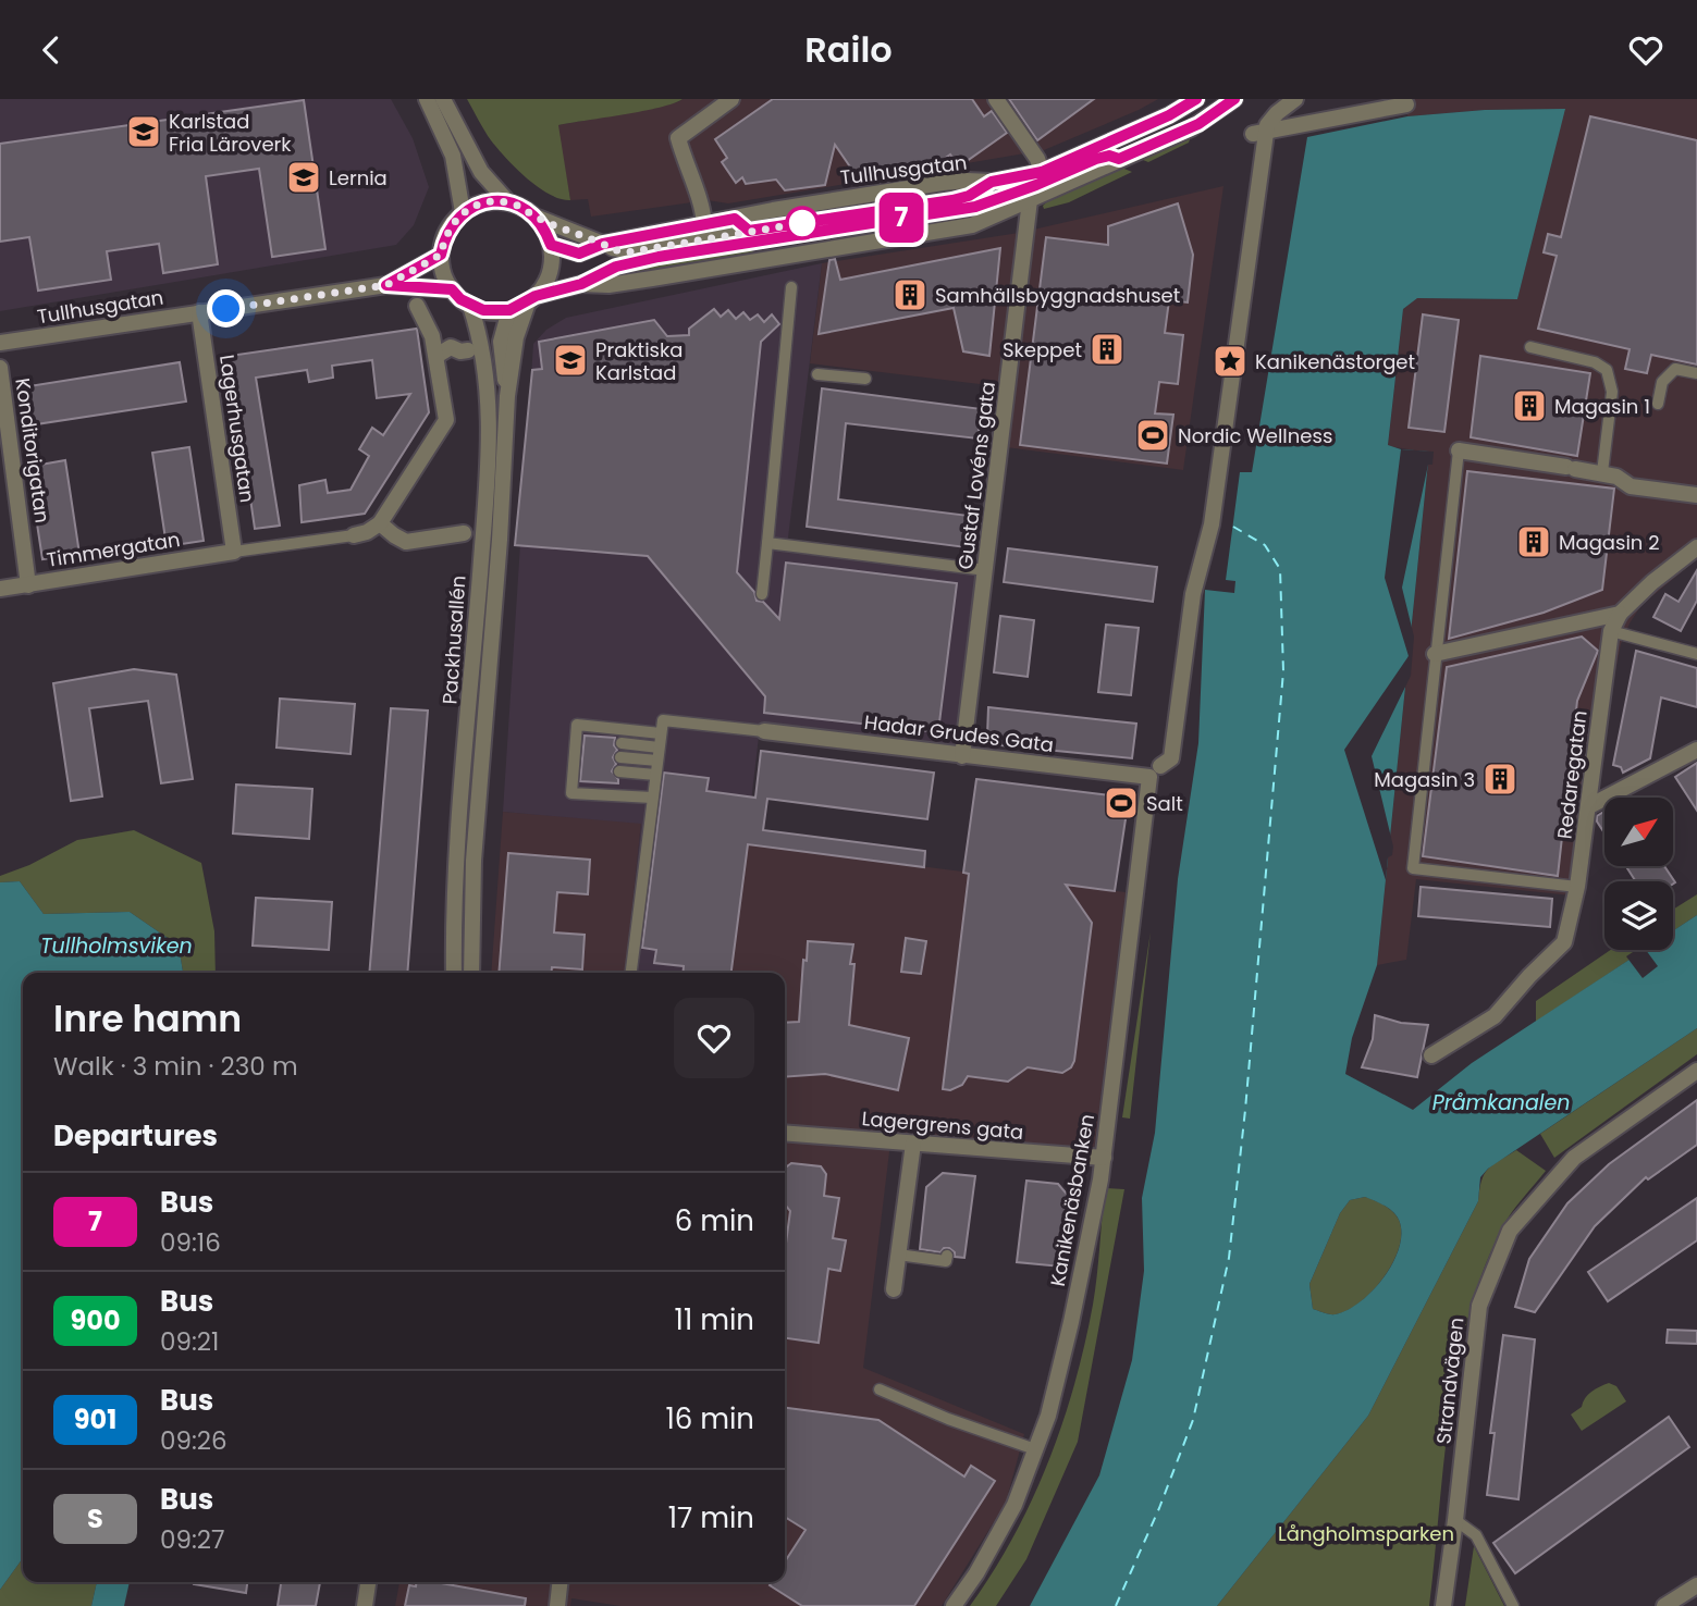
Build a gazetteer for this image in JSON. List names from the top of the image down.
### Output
{
  "streets": {
    "street": [
      "Tullhusgatan",
      "Lagerhusgatan",
      "Konditorigatan",
      "Gustaf Lovéns gata",
      "Timmergatan",
      "Packhusallén",
      "Hadar Grudes Gata",
      "Redaregatan",
      "Lagergrens gata",
      "Kanikenäsbanken",
      "Strandvägen"
    ]
  },
  "crossings": [
    ["Tullhusgatan", "Lagerhusgatan"],
    ["Tullhusgatan", "Packhusallén"],
    ["Lagerhusgatan", "Timmergatan"],
    ["Konditorigatan", "Timmergatan"],
    ["Gustaf Lovéns gata", "Hadar Grudes Gata"],
    ["Hadar Grudes Gata", "Kanikenäsbanken"],
    ["Lagergrens gata", "Kanikenäsbanken"]
  ],
  "water": ["Tullholmsviken", "Pråmkanalen"],
  "parks": ["Långholmsparken"],
  "places": {
    "school or university": ["Karlstad Fria Läroverk", "Lernia", "Praktiska Karlstad"],
    "building": [
      "Samhällsbyggnadshuset",
      "Skeppet",
      "Magasin 1",
      "Magasin 2",
      "Magasin 3"
    ],
    "place": ["Kanikenästorget"],
    "sports": ["Nordic Wellness", "Salt"]
  },
  "lines": ["bus line 7"],
  "north": "top right",
  "page": {
    "header": "Railo",
    "on_map": "7",
    "heading": [
      ["Inre hamn", "Walk · 3 min · 230 m"],
      "Departures"
    ],
    "list": [
      {
        "mark": "7",
        "name": "Bus",
        "note": "09:16",
        "value": "6 min"
      },
      {
        "mark": "900",
        "name": "Bus",
        "note": "09:21",
        "value": "11 min"
      },
      {
        "mark": "901",
        "name": "Bus",
        "note": "09:26",
        "value": "16 min"
      },
      {
        "mark": "S",
        "name": "Bus",
        "note": "09:27",
        "value": "17 min"
      }
    ]
  }
}
